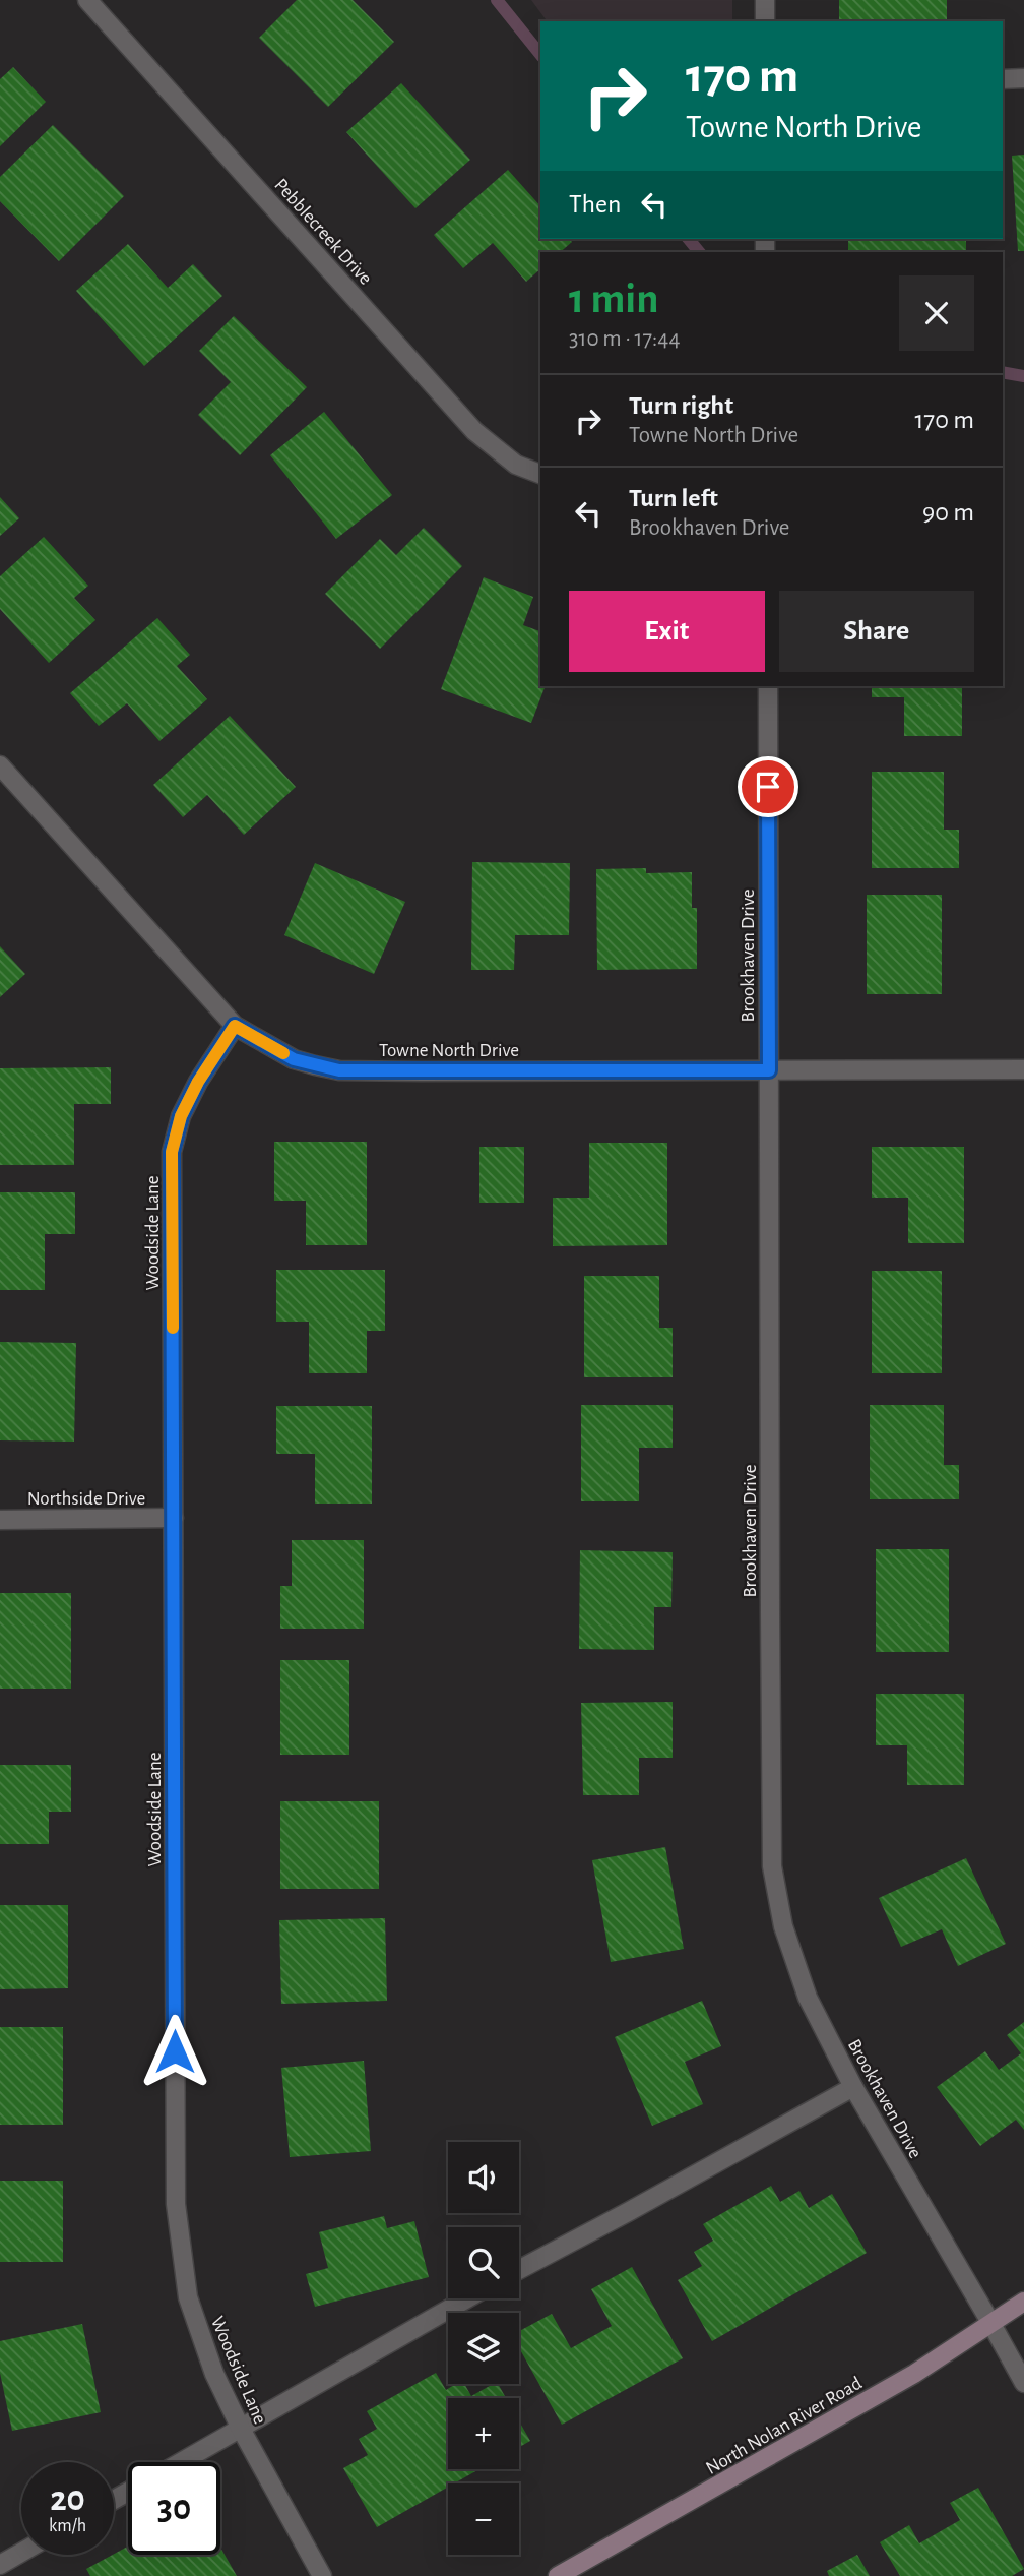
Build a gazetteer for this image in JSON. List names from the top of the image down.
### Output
{
  "streets": {
    "main road": ["North Nolan River Road"],
    "street": [
      "Pebblecreek Drive",
      "Brookhaven Drive",
      "Towne North Drive",
      "Woodside Lane",
      "Northside Drive"
    ]
  },
  "crossings": [
    ["Brookhaven Drive", "Towne North Drive"],
    ["Brookhaven Drive", "North Nolan River Road"],
    ["Towne North Drive", "Woodside Lane"],
    ["Woodside Lane", "Northside Drive"]
  ],
  "page": {
    "turn": ["170 m", "Towne North Drive"],
    "then": "Then",
    "heading": ["1 min", "310 m · 17:44"],
    "list": [
      {
        "name": "Turn right",
        "note": "Towne North Drive",
        "value": "170 m"
      },
      {
        "name": "Turn left",
        "note": "Brookhaven Drive",
        "value": "90 m"
      }
    ],
    "buttons": ["Exit", "Share"],
    "map_buttons": ["+", "−"],
    "speed": "20 km/h",
    "limit": "30"
  }
}
